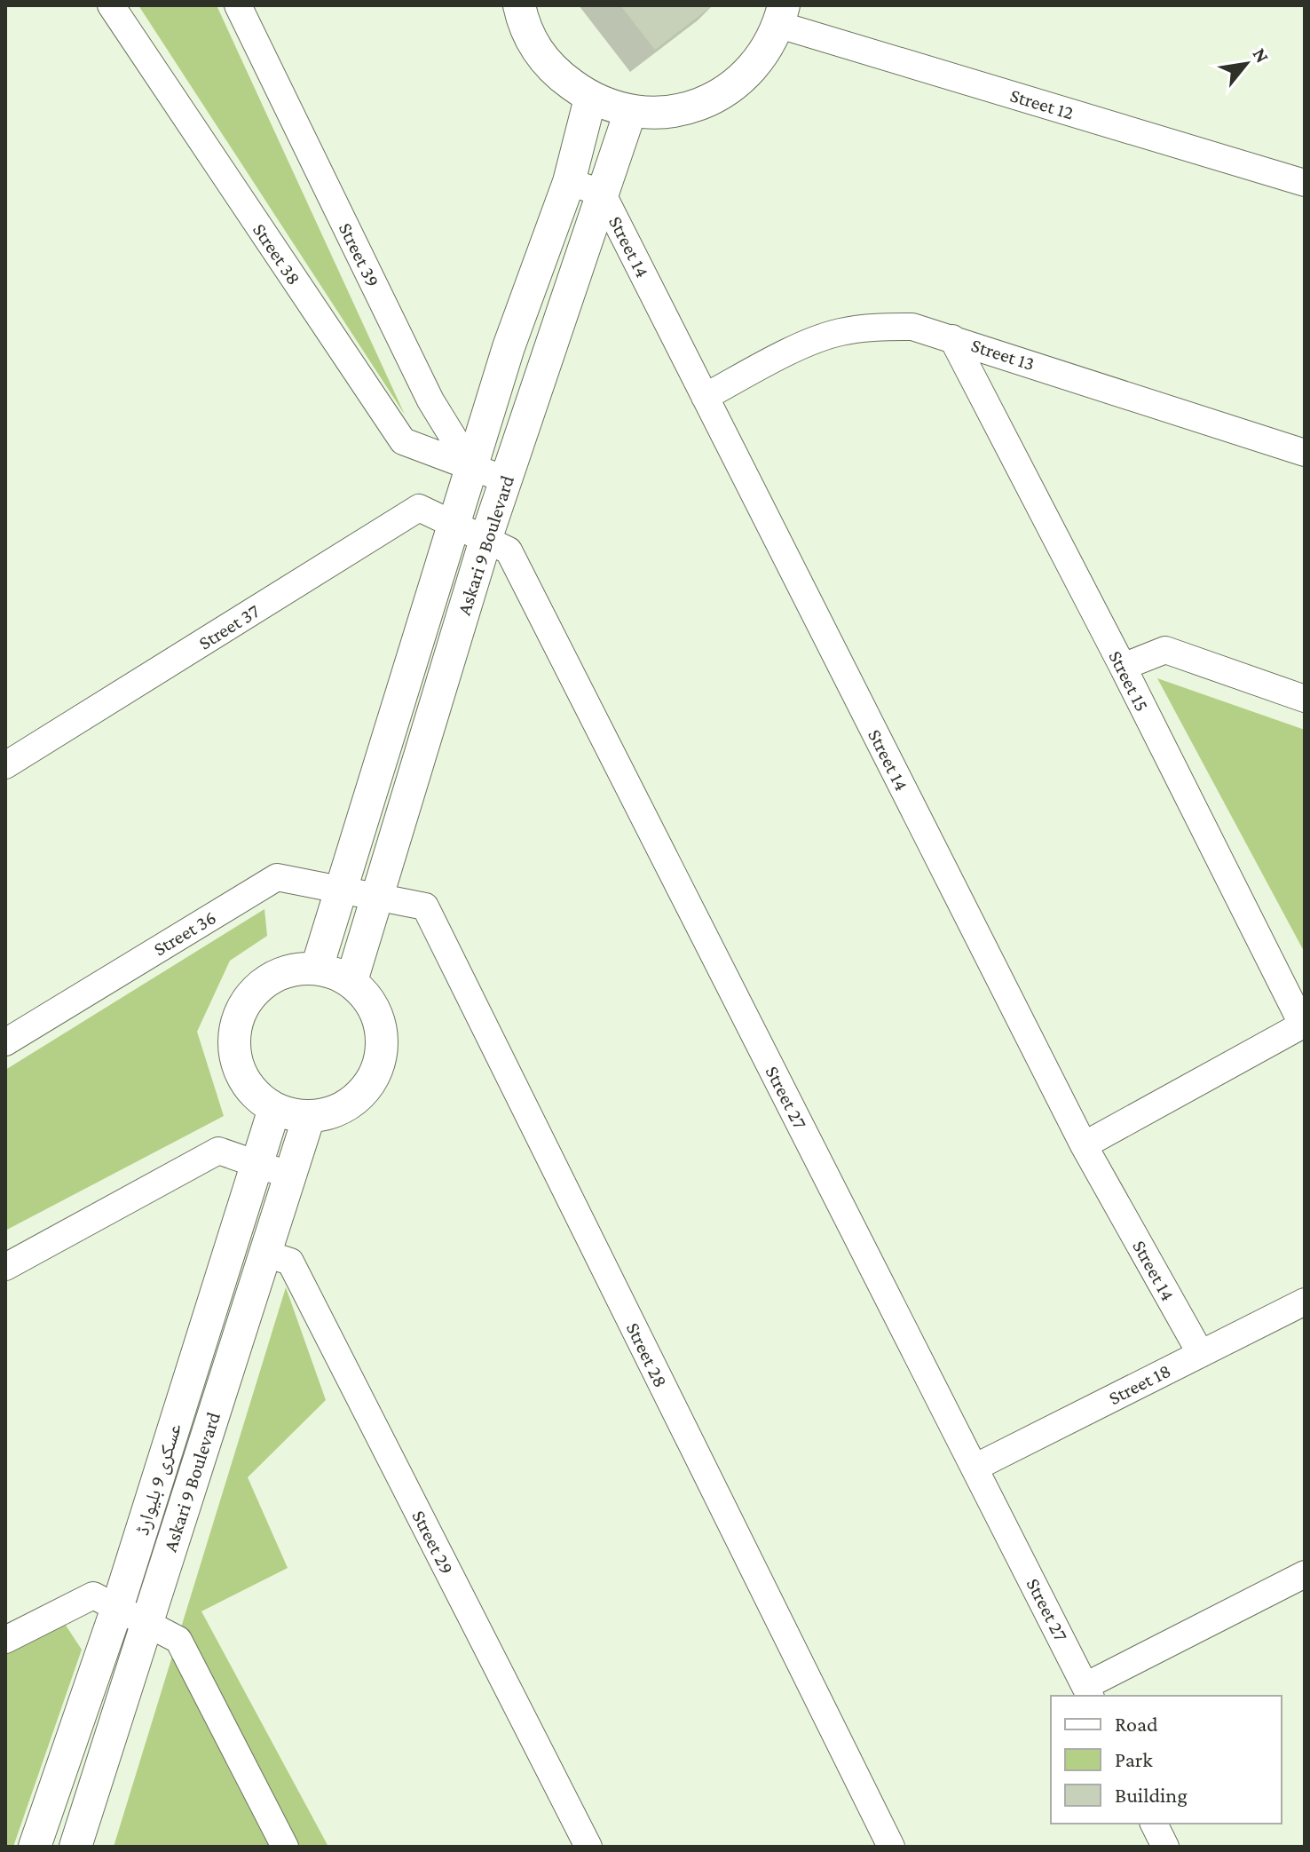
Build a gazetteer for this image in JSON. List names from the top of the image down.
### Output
{
  "streets": {
    "street": [
      "Street 12",
      "Street 14",
      "Street 38",
      "Street 39",
      "Street 13",
      "Askari 9 Boulevard",
      "Street 37",
      "Street 15",
      "Street 36",
      "Street 27",
      "Street 28",
      "Street 18",
      "عسکری 9 بلیوارڈ",
      "Street 29"
    ]
  },
  "crossings": [
    ["Street 14", "Street 13"],
    ["Street 14", "Askari 9 Boulevard"],
    ["Street 14", "Street 18"],
    ["Street 38", "Street 39"],
    ["Street 38", "Askari 9 Boulevard"],
    ["Street 39", "Askari 9 Boulevard"],
    ["Street 13", "Street 15"],
    ["Askari 9 Boulevard", "Street 37"],
    ["Askari 9 Boulevard", "Street 36"],
    ["Askari 9 Boulevard", "Street 27"],
    ["Askari 9 Boulevard", "Street 28"],
    ["Askari 9 Boulevard", "عسکری 9 بلیوارڈ"],
    ["Askari 9 Boulevard", "Street 29"],
    ["Street 37", "Street 27"],
    ["Street 36", "Street 28"],
    ["Street 27", "Street 18"]
  ],
  "legend": ["Road", "Park", "Building"],
  "north": "top right"
}
